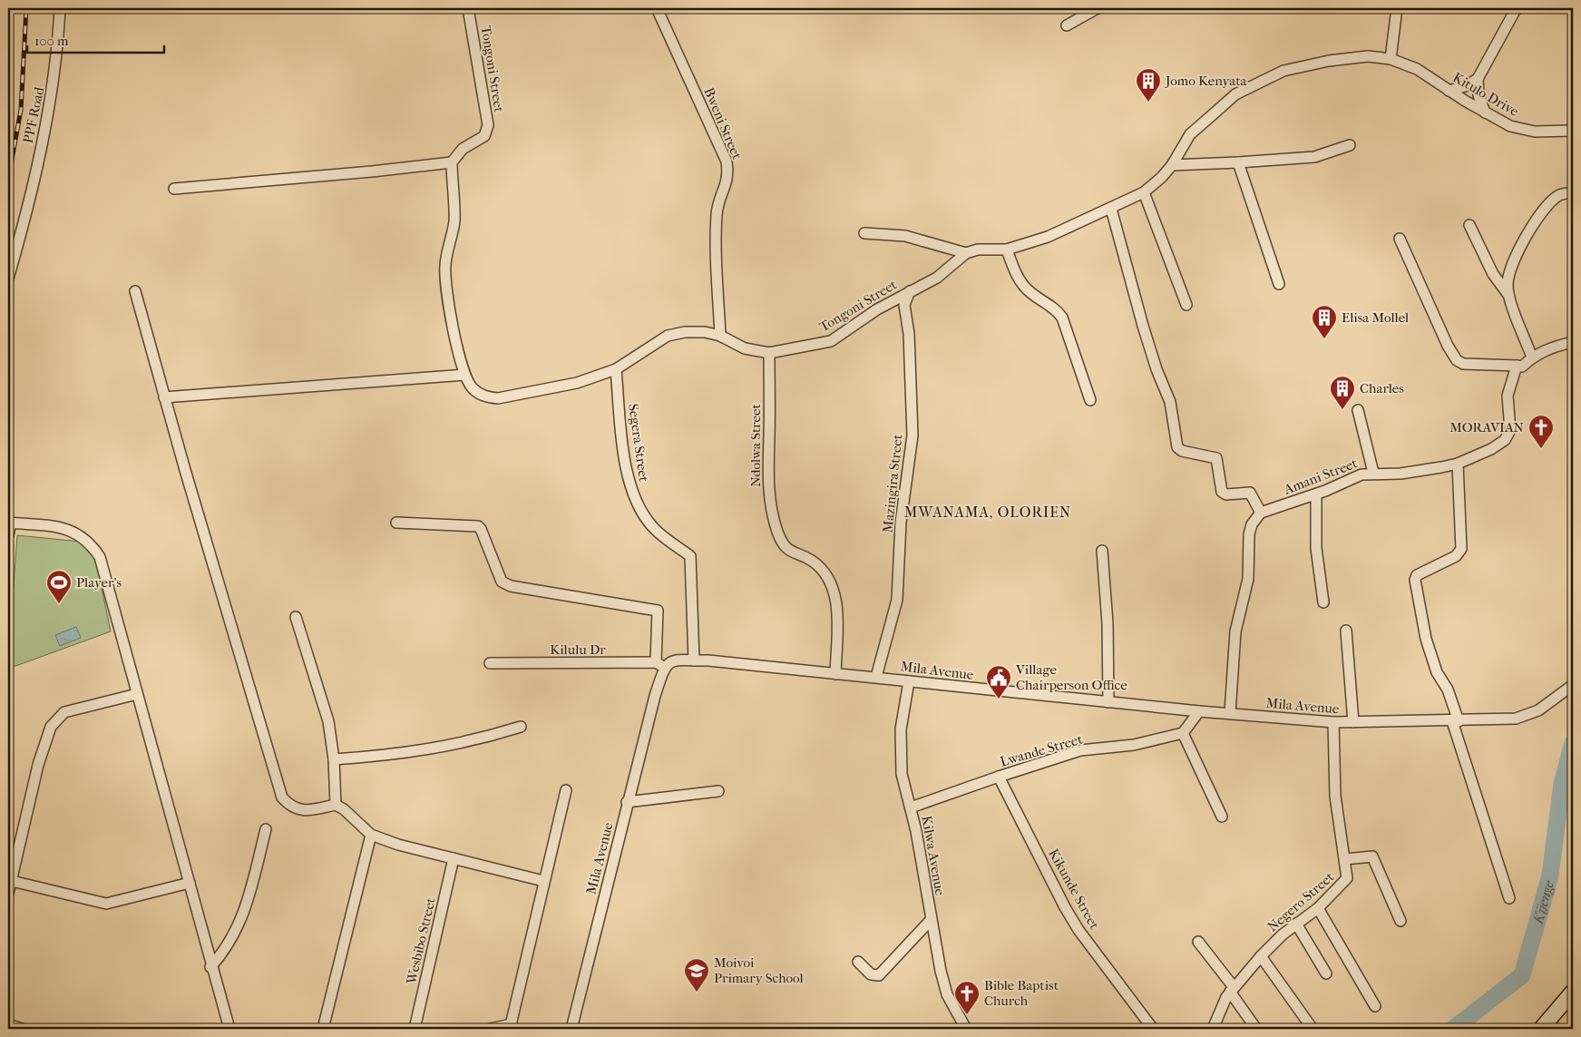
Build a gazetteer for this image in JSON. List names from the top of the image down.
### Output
{
  "streets": {
    "street": [
      "Tongoni Street",
      "Kitulo Drive",
      "PPF Road",
      "Bweni Street",
      "Segera Street",
      "Ndolwa Street",
      "Amani Street",
      "Mazingira Street",
      "Kilulu Dr",
      "Mila Avenue",
      "Lwande Street",
      "Kilwa Avenue",
      "Kikunde Street",
      "Negero Street",
      "Wesbibo Street"
    ]
  },
  "crossings": [
    ["Tongoni Street", "Bweni Street"],
    ["Tongoni Street", "Segera Street"],
    ["Tongoni Street", "Ndolwa Street"],
    ["Tongoni Street", "Mazingira Street"],
    ["Segera Street", "Mila Avenue"],
    ["Ndolwa Street", "Mila Avenue"],
    ["Mazingira Street", "Mila Avenue"],
    ["Kilulu Dr", "Mila Avenue"],
    ["Mila Avenue", "Kilwa Avenue"],
    ["Mila Avenue", "Negero Street"],
    ["Lwande Street", "Kilwa Avenue"],
    ["Lwande Street", "Kikunde Street"]
  ],
  "districts": ["MWANAMA, OLORIEN"],
  "water": ["Kijenge"],
  "places": {
    "building": ["Jomo Kenyata", "Elisa Mollel", "Charles"],
    "church": ["MORAVIAN", "Bible Baptist Church"],
    "sports": ["Player's"],
    "public building": ["Village Chairperson Office"],
    "school or university": ["Moivoi Primary School"]
  },
  "scale_bar": "100 m"
}
